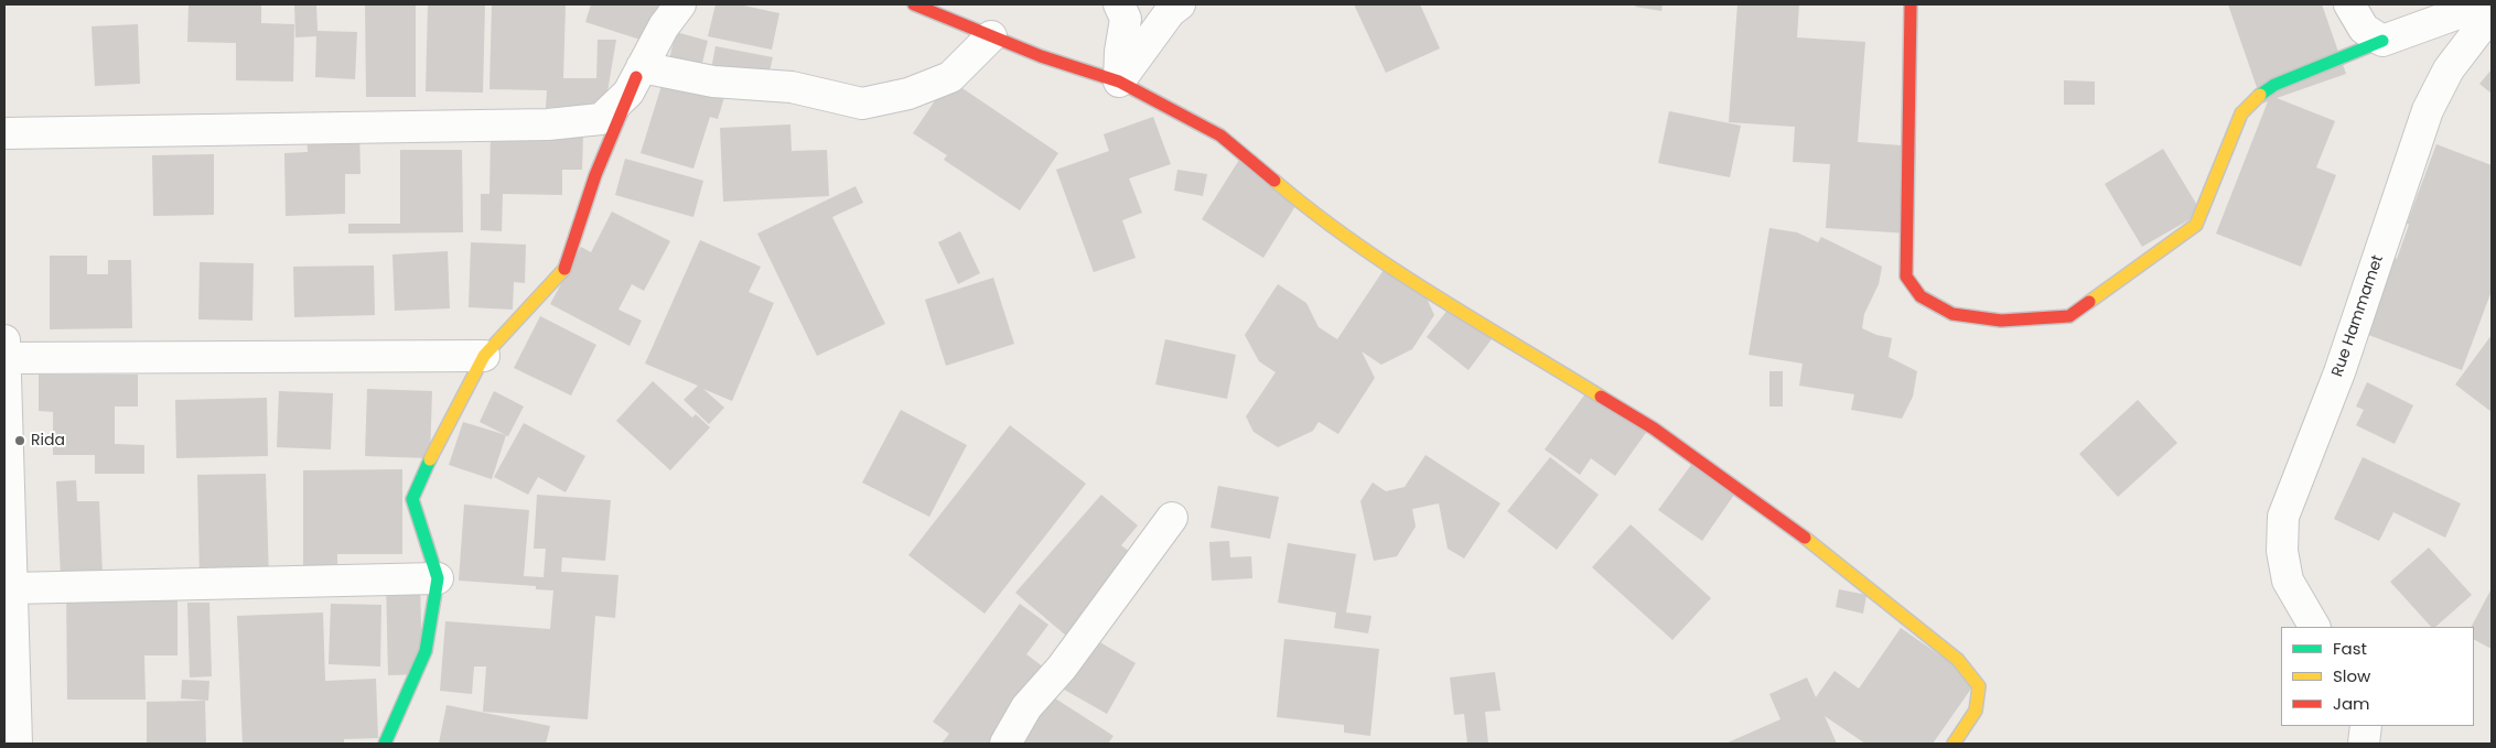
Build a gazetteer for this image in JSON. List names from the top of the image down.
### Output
{
  "streets": {
    "street": ["Rue Hammamet"]
  },
  "places": ["Rida"],
  "legend": ["Fast", "Slow", "Jam"]
}
